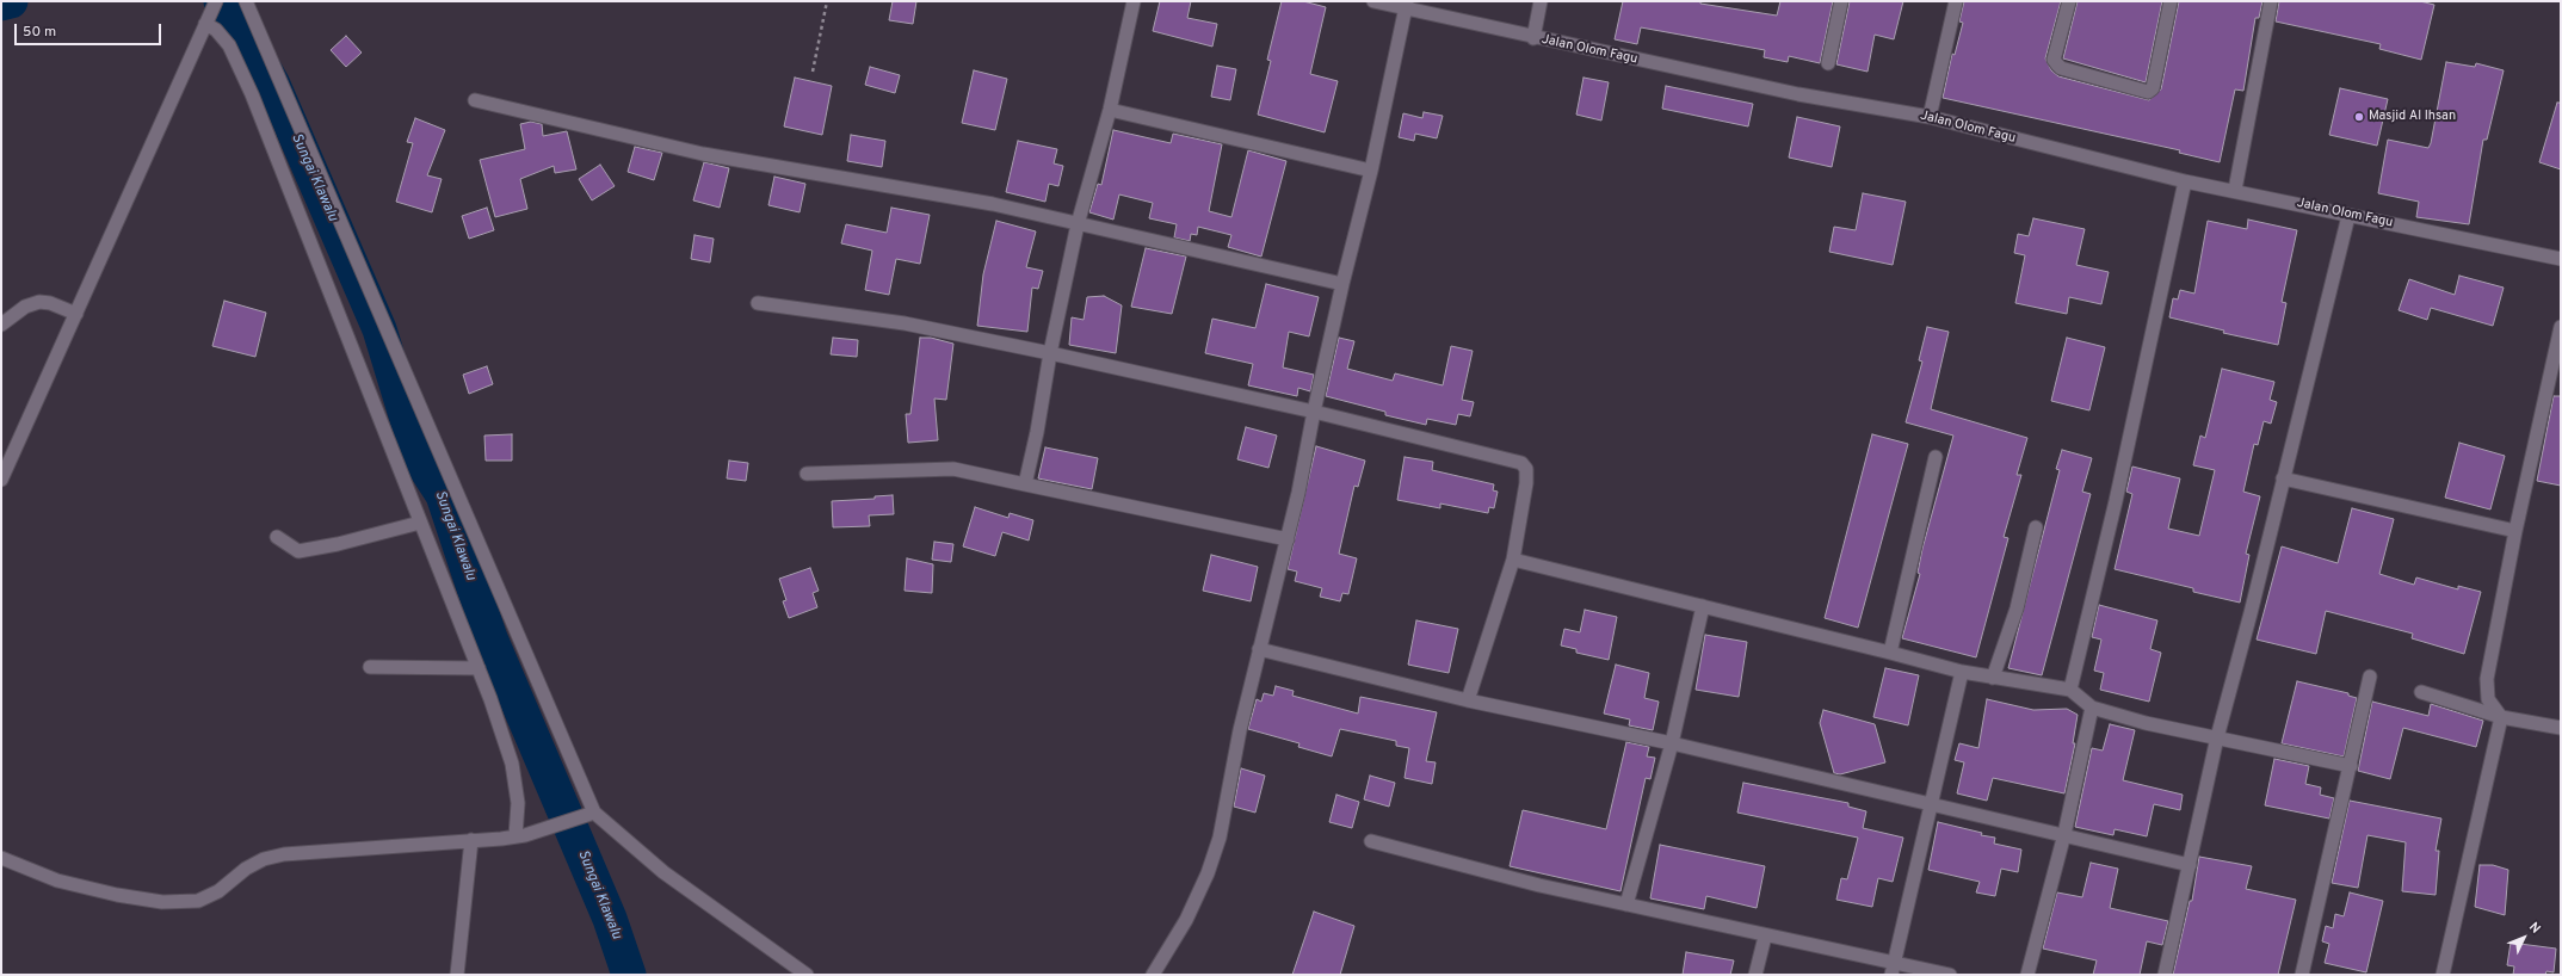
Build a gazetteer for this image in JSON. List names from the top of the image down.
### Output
{
  "streets": {
    "street": ["Jalan Olom Fagu"]
  },
  "water": ["Sungai Klawalu"],
  "places": ["Masjid Al Ihsan"],
  "scale_bar": "50 m",
  "north": "top right"
}
